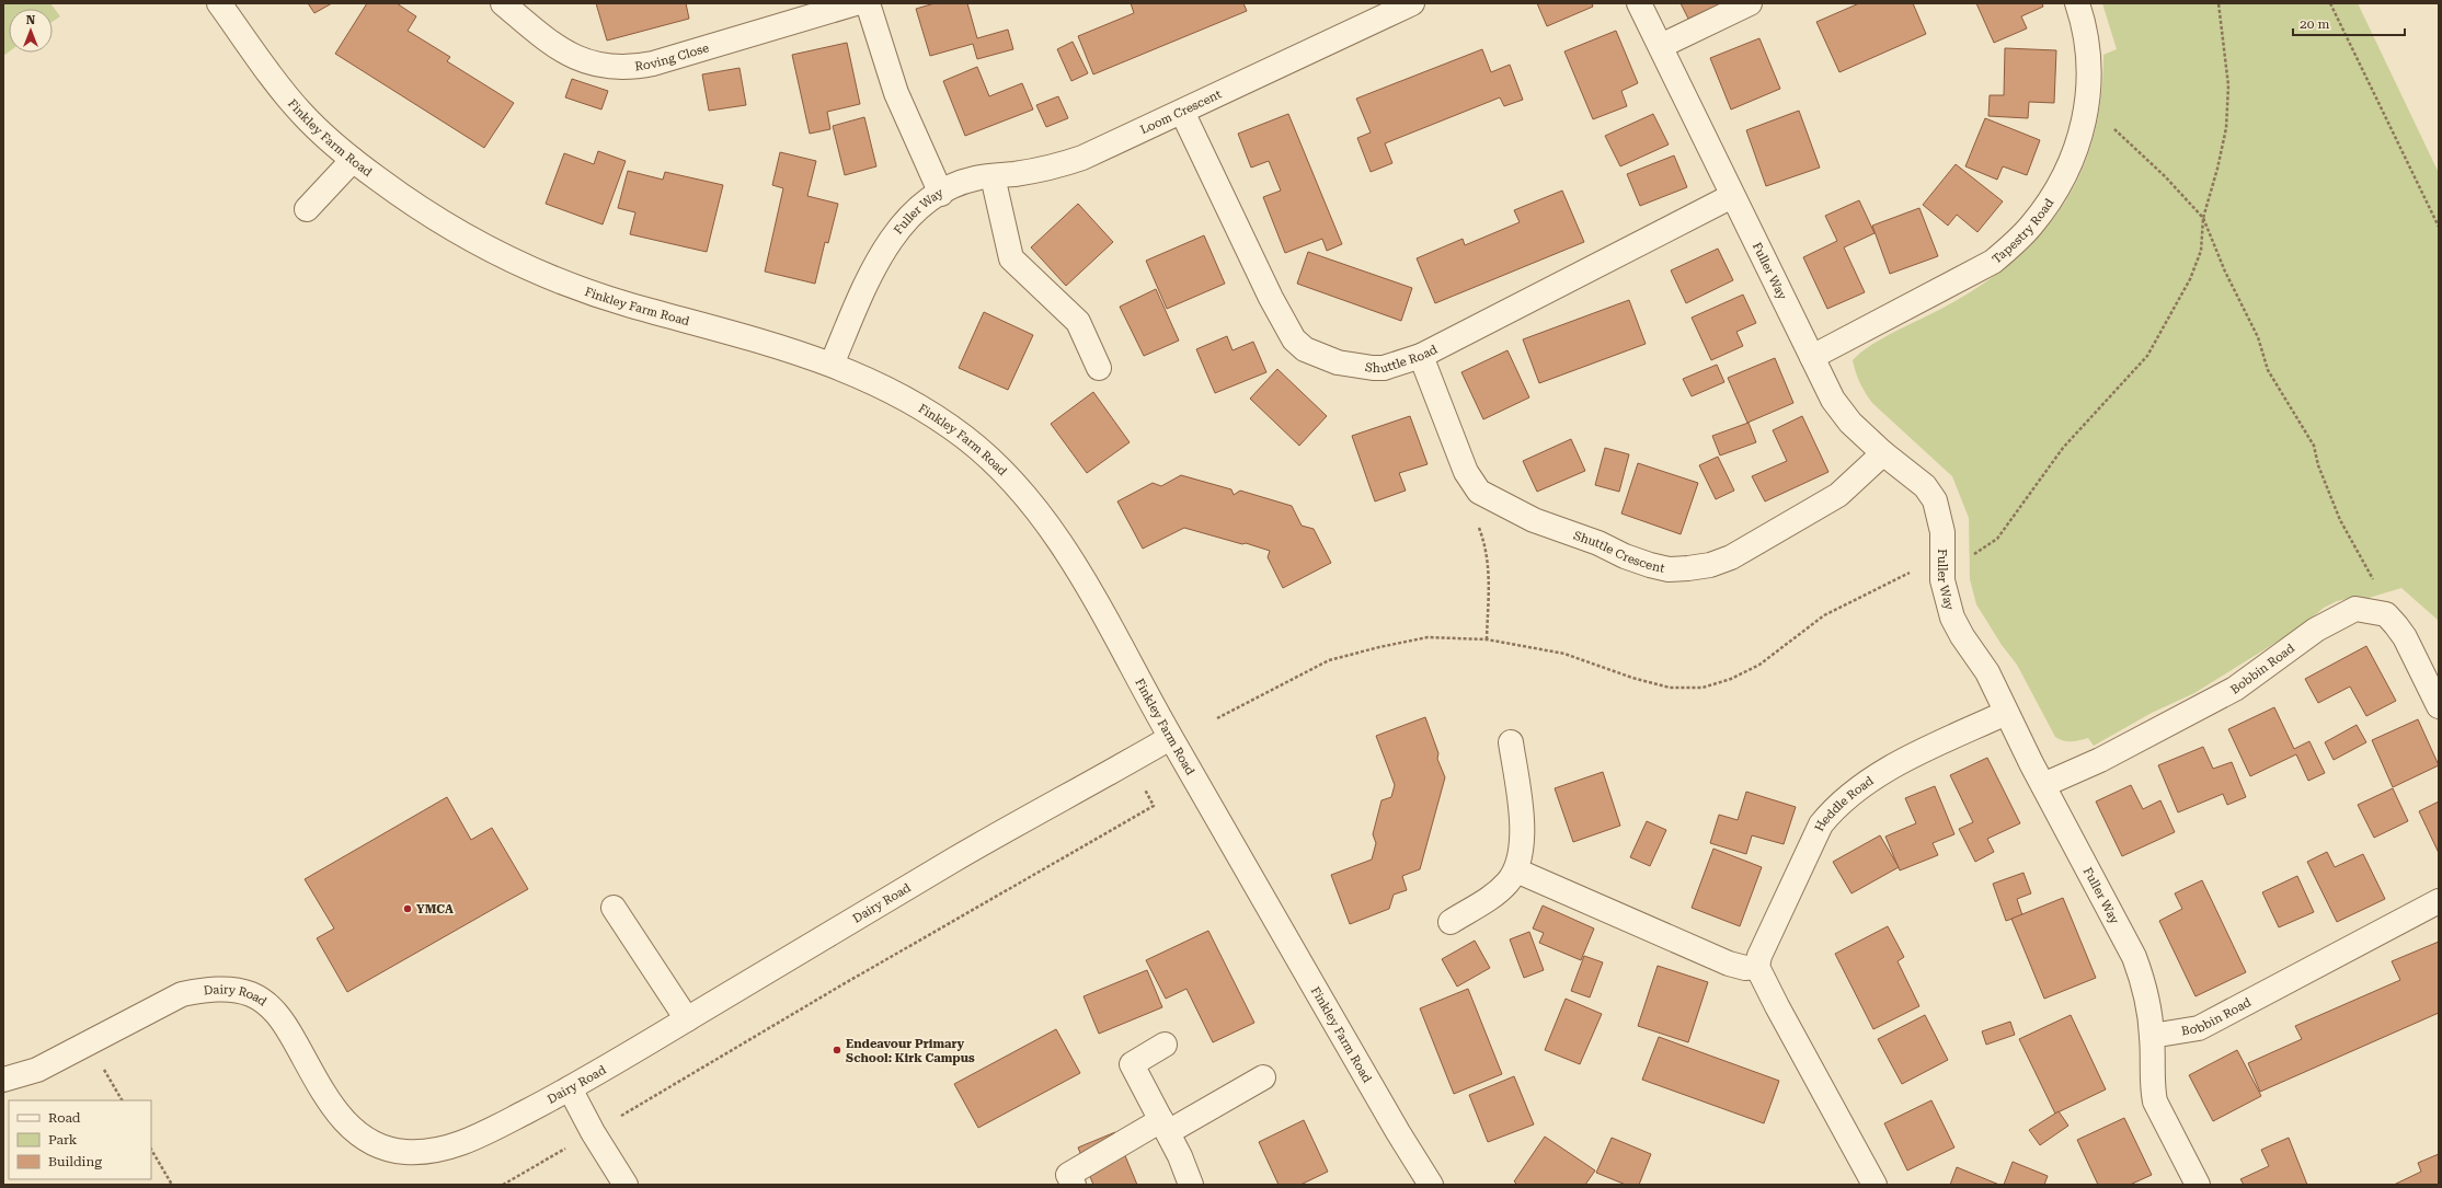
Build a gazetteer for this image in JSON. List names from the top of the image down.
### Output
{
  "streets": {
    "street": [
      "Roving Close",
      "Loom Crescent",
      "Finkley Farm Road",
      "Fuller Way",
      "Tapestry Road",
      "Shuttle Road",
      "Shuttle Crescent",
      "Bobbin Road",
      "Heddle Road",
      "Dairy Road"
    ]
  },
  "crossings": [
    ["Loom Crescent", "Fuller Way"],
    ["Loom Crescent", "Shuttle Road"],
    ["Finkley Farm Road", "Fuller Way"],
    ["Finkley Farm Road", "Dairy Road"],
    ["Fuller Way", "Tapestry Road"],
    ["Fuller Way", "Shuttle Road"],
    ["Fuller Way", "Shuttle Crescent"],
    ["Fuller Way", "Bobbin Road"],
    ["Fuller Way", "Heddle Road"],
    ["Shuttle Road", "Shuttle Crescent"]
  ],
  "places": ["YMCA", "Endeavour Primary School: Kirk Campus"],
  "legend": ["Road", "Park", "Building"],
  "scale_bar": "20 m",
  "north": "top"
}
